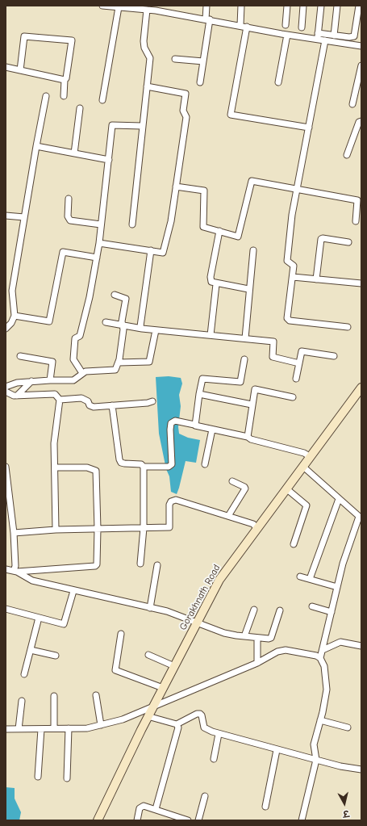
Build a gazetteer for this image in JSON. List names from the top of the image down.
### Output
{
  "streets": {
    "main road": ["Gorakhnath Road"]
  },
  "north": "bottom"
}
